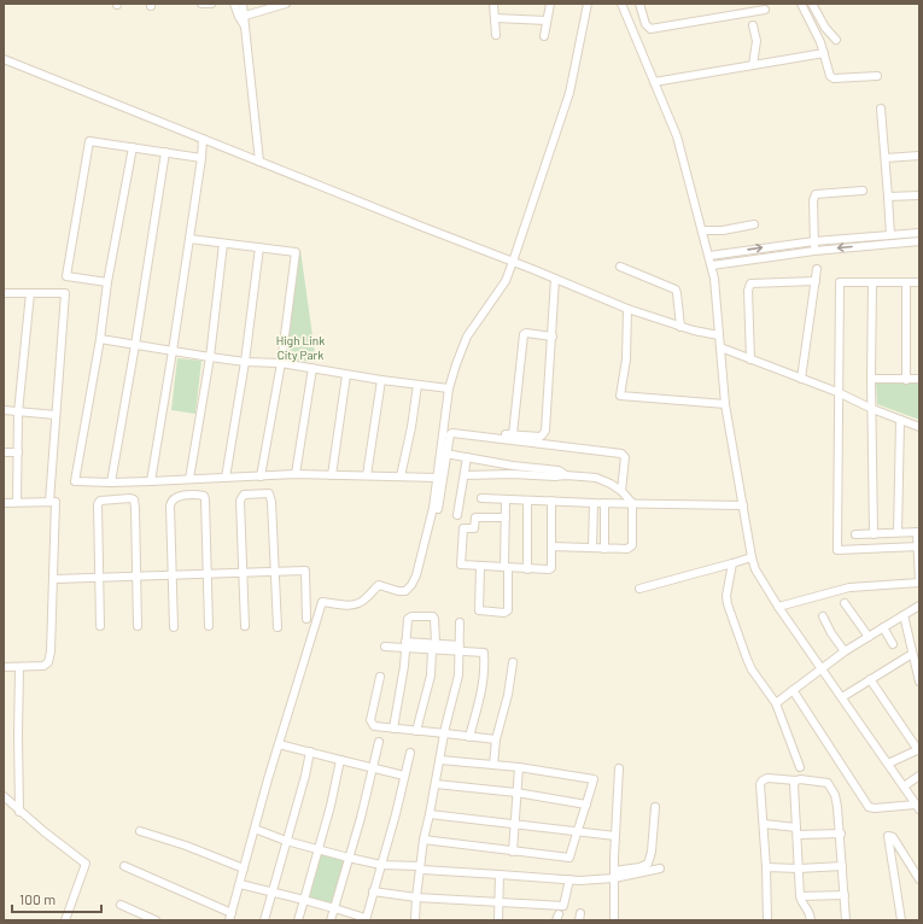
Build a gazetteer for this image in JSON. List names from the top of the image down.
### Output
{
  "parks": ["High Link City Park"],
  "scale_bar": "100 m"
}
